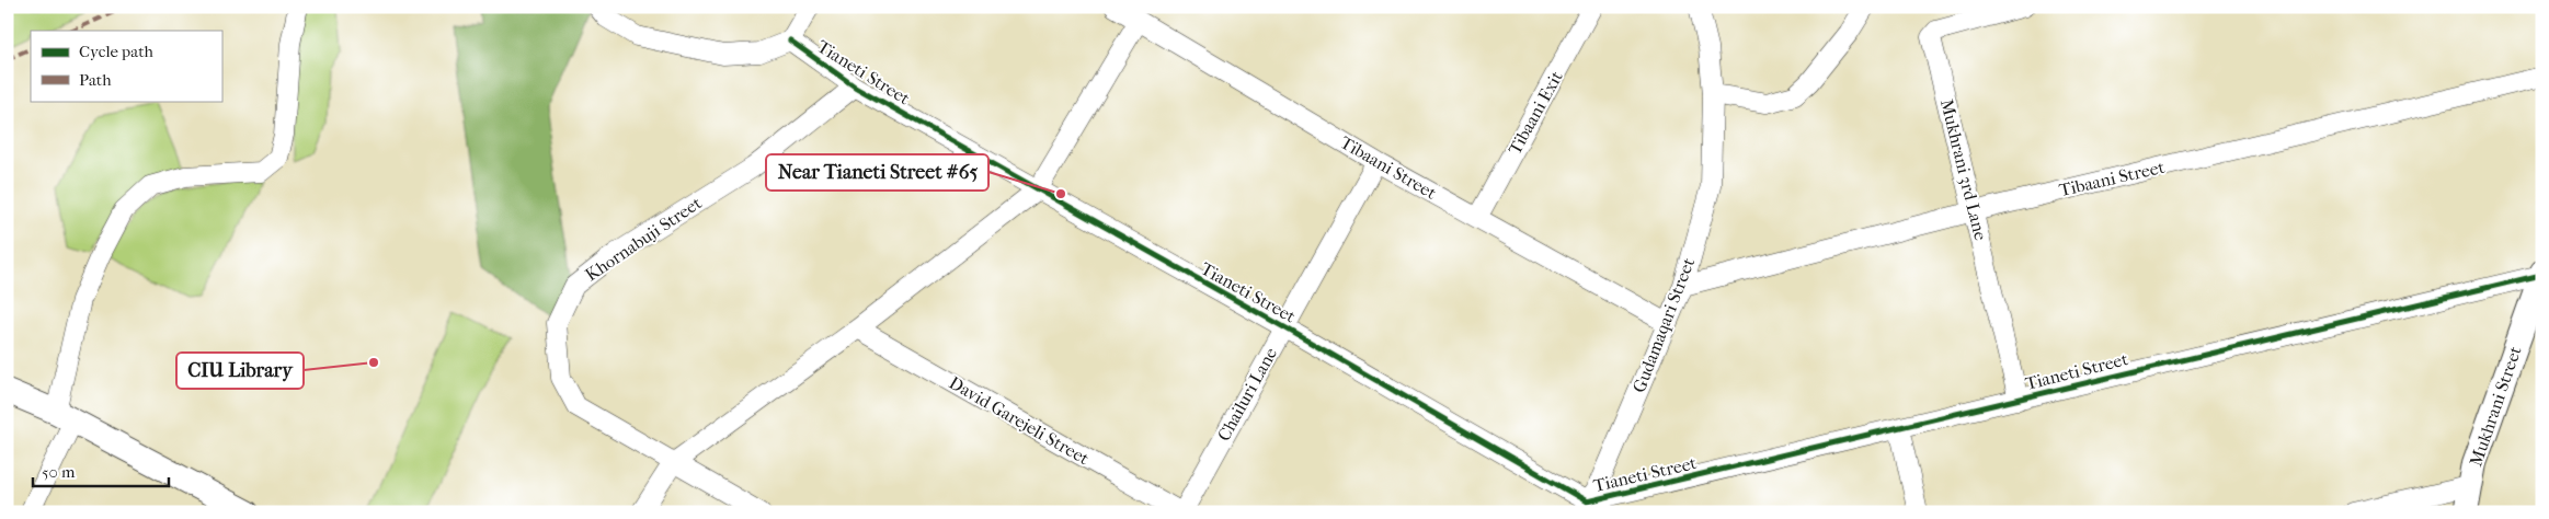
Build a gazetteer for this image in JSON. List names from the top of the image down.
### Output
{
  "streets": {
    "street": [
      "Tianeti Street",
      "Tibaani Exit",
      "Tibaani Street",
      "Mukhrani 3rd Lane",
      "Khornabuji Street",
      "Gudamaqari Street",
      "Chailuri Lane",
      "Mukhrani Street",
      "David Garejeli Street"
    ]
  },
  "crossings": [
    ["Tianeti Street", "Mukhrani 3rd Lane"],
    ["Tianeti Street", "Khornabuji Street"],
    ["Tianeti Street", "Gudamaqari Street"],
    ["Tianeti Street", "Chailuri Lane"],
    ["Tianeti Street", "Mukhrani Street"],
    ["Tibaani Exit", "Tibaani Street"],
    ["Tibaani Street", "Mukhrani 3rd Lane"],
    ["Tibaani Street", "Gudamaqari Street"],
    ["Tibaani Street", "Chailuri Lane"],
    ["Chailuri Lane", "David Garejeli Street"]
  ],
  "places": ["Near Tianeti Street #65", "CIU Library"],
  "legend": ["Cycle path", "Path"],
  "scale_bar": "50 m"
}
